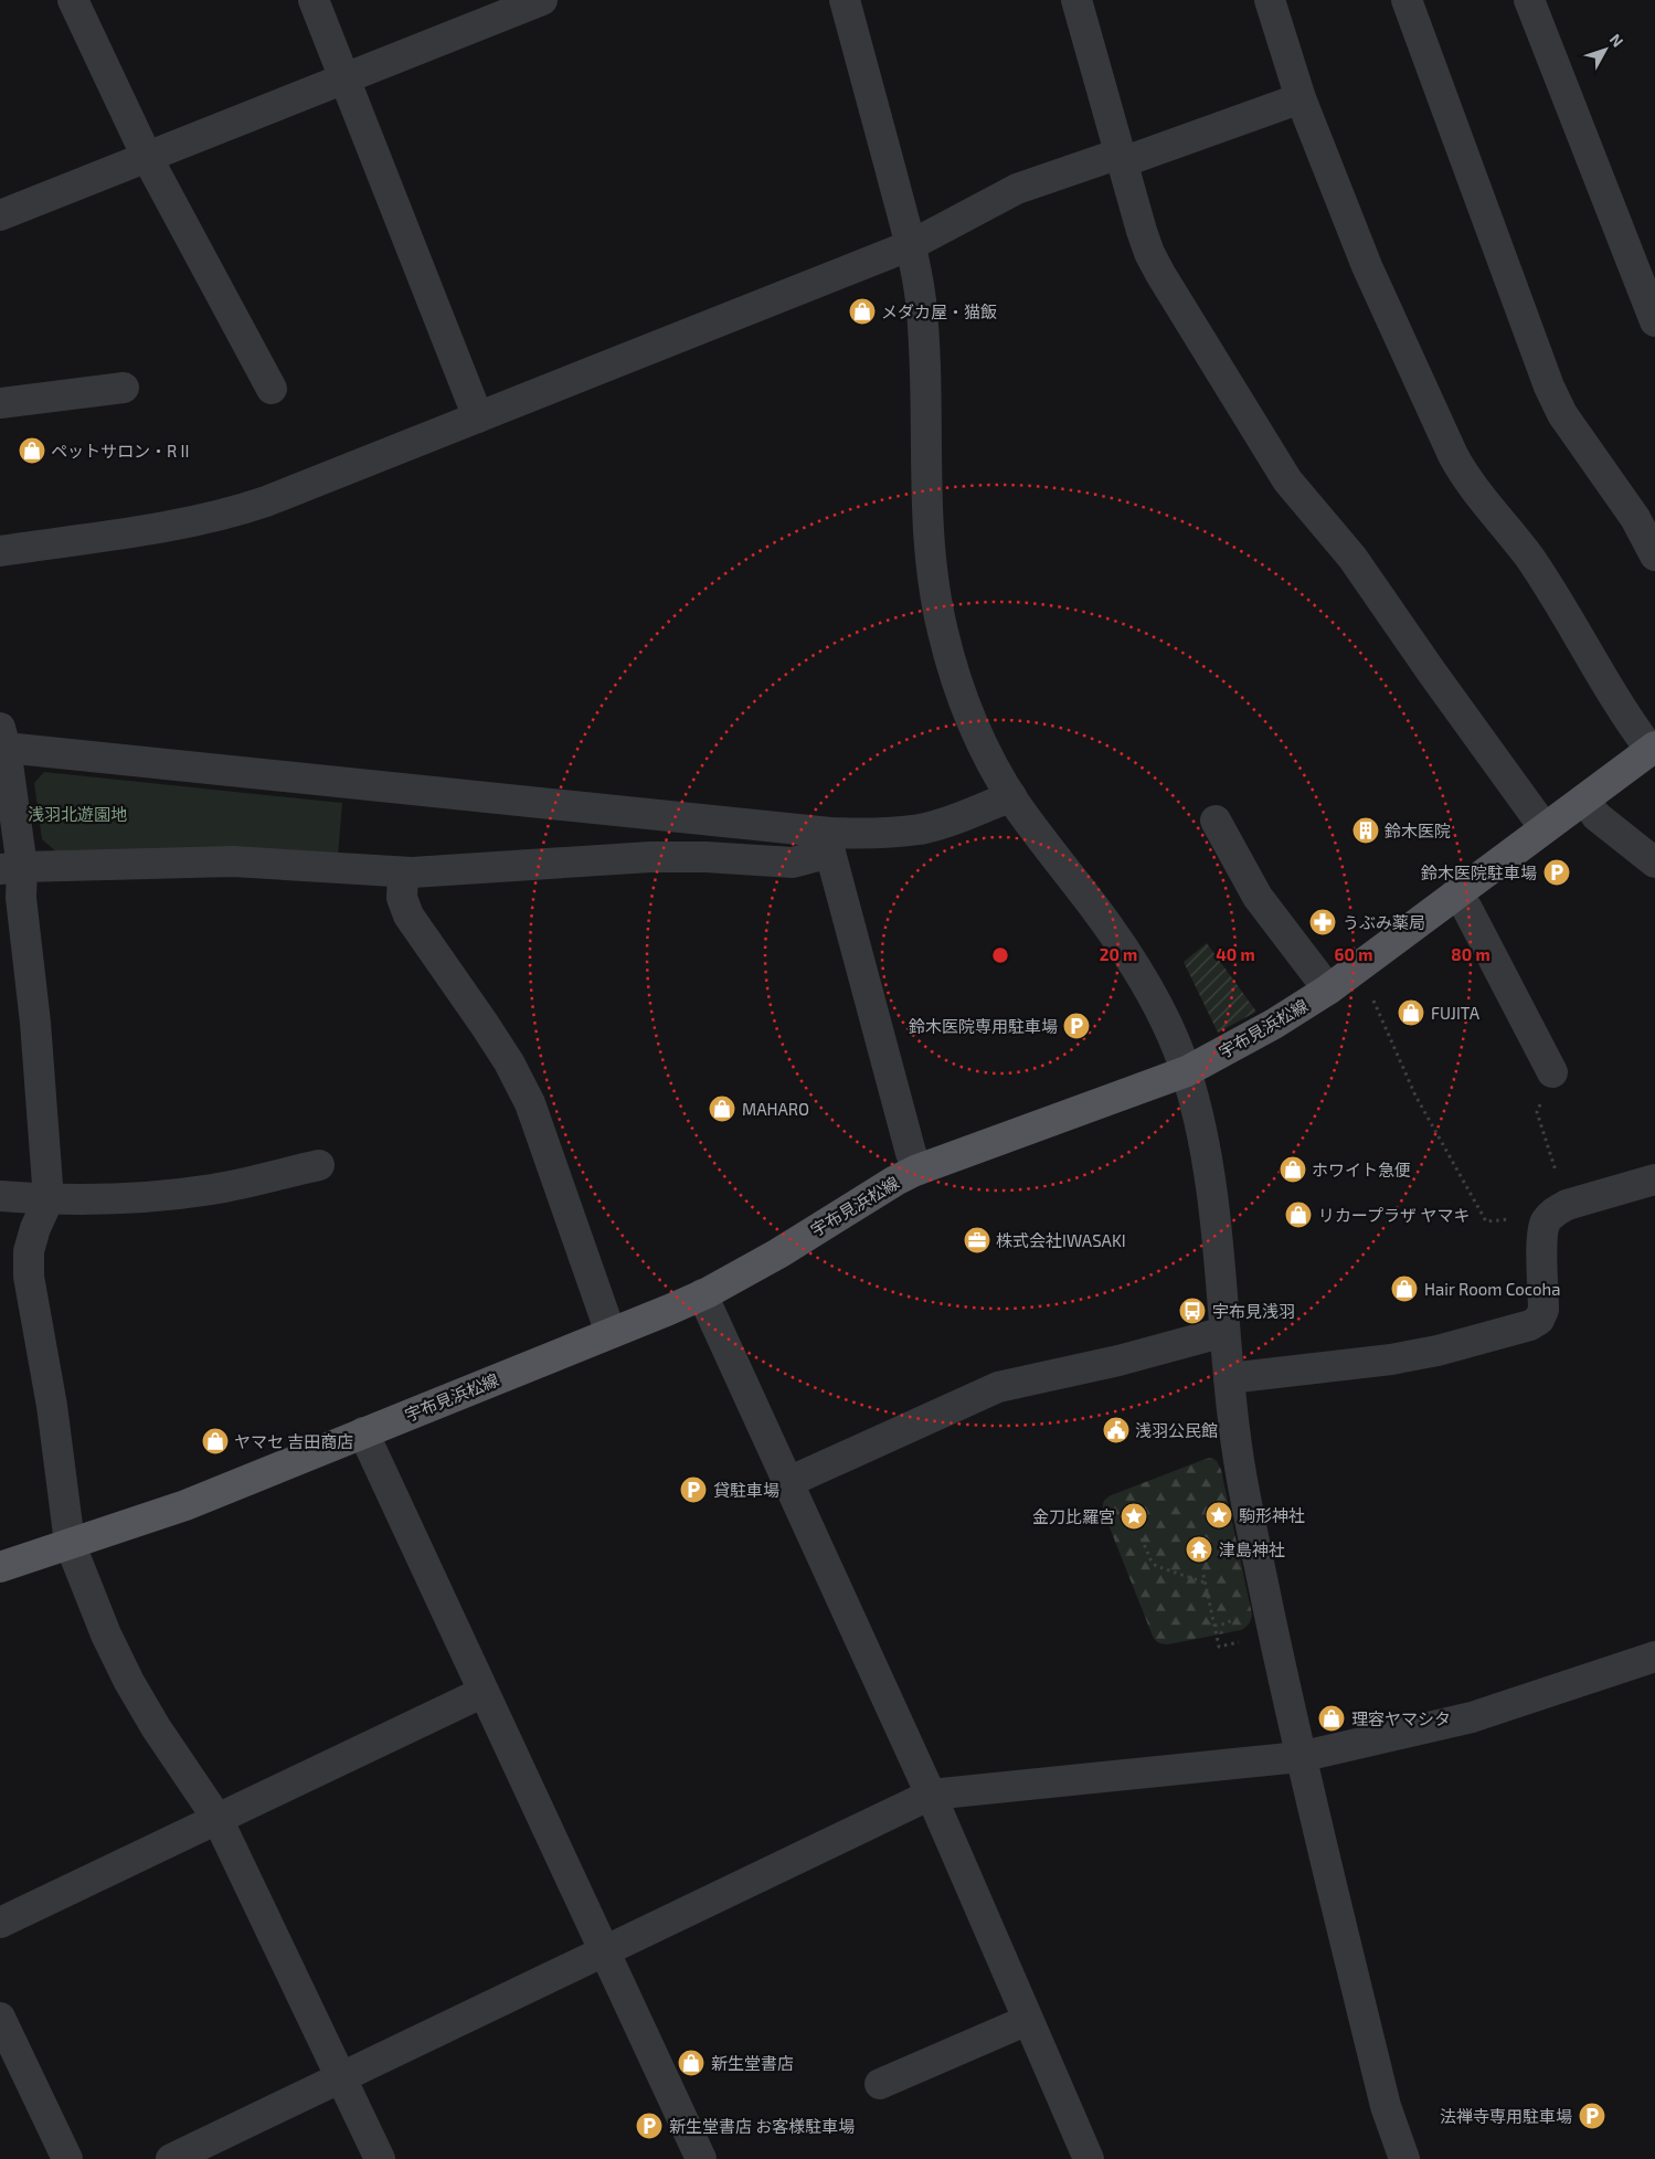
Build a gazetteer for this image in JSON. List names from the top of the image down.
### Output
{
  "streets": {
    "main road": ["宇布見浜松線"]
  },
  "parks": ["浅羽北遊園地"],
  "places": {
    "shop": [
      "メダカ屋・猫飯",
      "ペットサロン・R II",
      "FUJITA",
      "MAHARO",
      "ホワイト急便",
      "リカープラザ ヤマキ",
      "Hair Room Cocoha",
      "ヤマセ 吉田商店",
      "理容ヤマシタ",
      "新生堂書店"
    ],
    "building": ["鈴木医院"],
    "parking": [
      "鈴木医院駐車場",
      "鈴木医院専用駐車場",
      "貸駐車場",
      "法禅寺専用駐車場",
      "新生堂書店 お客様駐車場"
    ],
    "pharmacy": ["うぶみ薬局"],
    "office": ["株式会社IWASAKI"],
    "bus stop": ["宇布見浅羽"],
    "public building": ["浅羽公民館"],
    "place": ["駒形神社", "金刀比羅宮"],
    "temple": ["津島神社"]
  },
  "north": "top right",
  "rings": [
    "20 m",
    "40 m",
    "60 m",
    "80 m"
  ]
}
